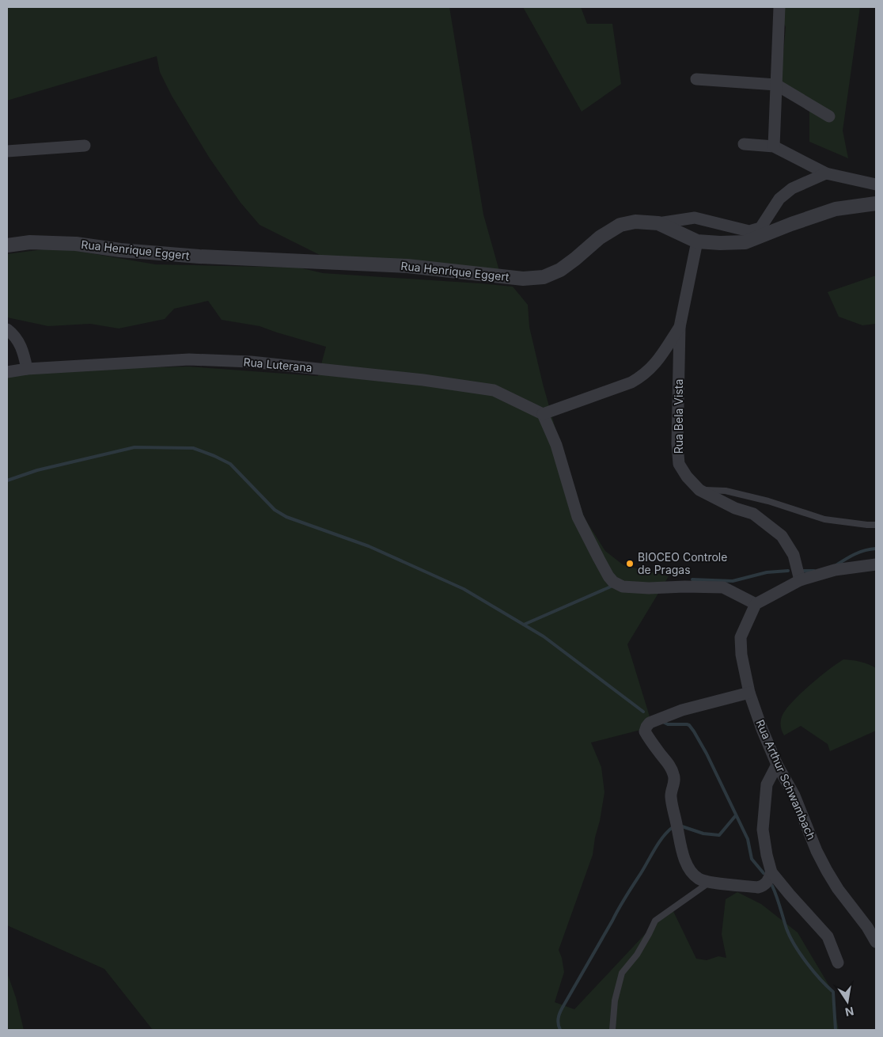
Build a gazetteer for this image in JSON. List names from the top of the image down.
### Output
{
  "streets": {
    "street": [
      "Rua Henrique Eggert",
      "Rua Luterana",
      "Rua Bela Vista",
      "Rua Arthur Schwambach"
    ]
  },
  "crossings": [
    ["Rua Henrique Eggert", "Rua Bela Vista"]
  ],
  "places": ["BIOCEO Controle de Pragas"],
  "north": "bottom"
}
